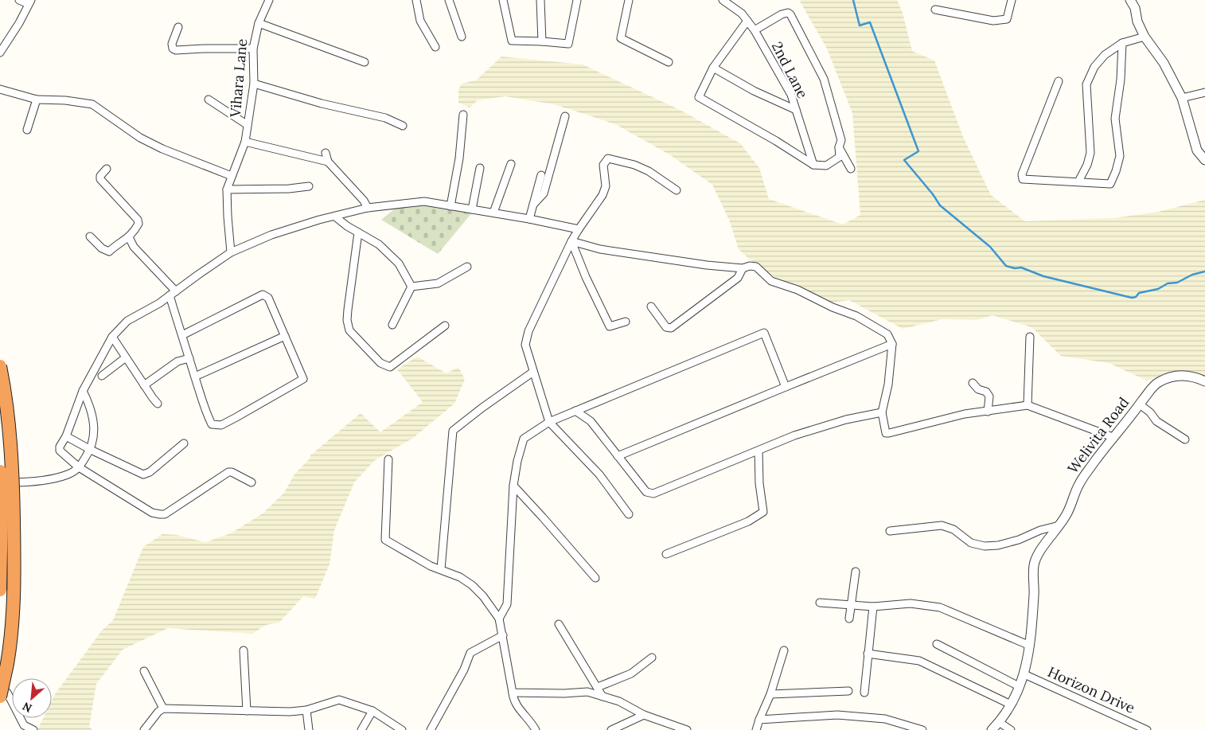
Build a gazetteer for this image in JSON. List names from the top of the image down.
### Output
{
  "streets": {
    "street": [
      "2nd Lane",
      "Vihara Lane",
      "Welivita Road",
      "Horizon Drive"
    ]
  },
  "crossings": [
    ["Welivita Road", "Horizon Drive"]
  ],
  "north": "bottom left"
}
